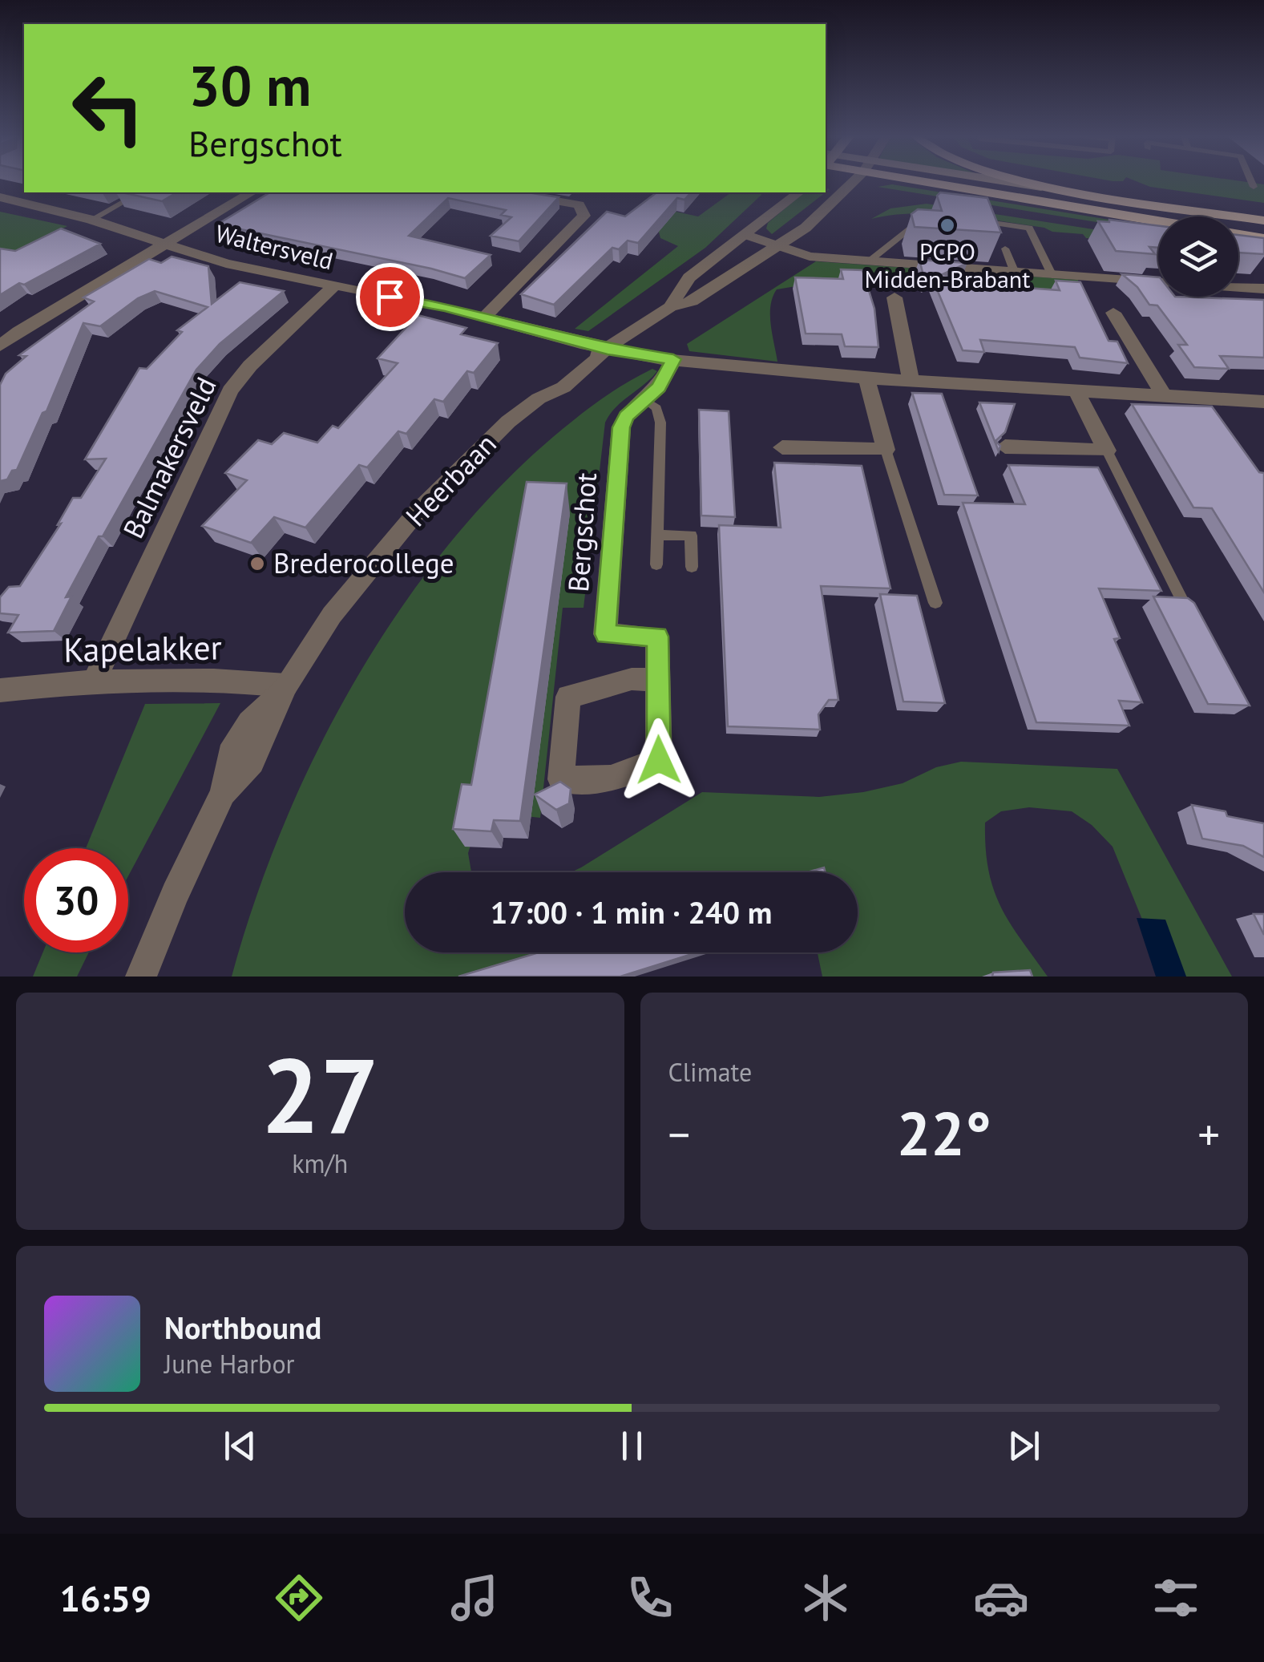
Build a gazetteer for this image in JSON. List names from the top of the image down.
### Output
{
  "streets": {
    "street": [
      "Waltersveld",
      "Balmakersveld",
      "Heerbaan",
      "Bergschot",
      "Kapelakker"
    ]
  },
  "crossings": [
    ["Waltersveld", "Balmakersveld"],
    ["Waltersveld", "Heerbaan"],
    ["Balmakersveld", "Kapelakker"],
    ["Heerbaan", "Kapelakker"]
  ],
  "places": ["PCPO Midden-Brabant", "Brederocollege"],
  "page": {
    "turn": ["30 m", "Bergschot"],
    "limit": "30",
    "trip": "17:00 · 1 min · 240 m",
    "tile": [
      ["27", "km/h"],
      "Climate"
    ],
    "heat": ["−", "22°", "+"],
    "song": ["Northbound", "June Harbor"],
    "tabs": "16:59"
  }
}
